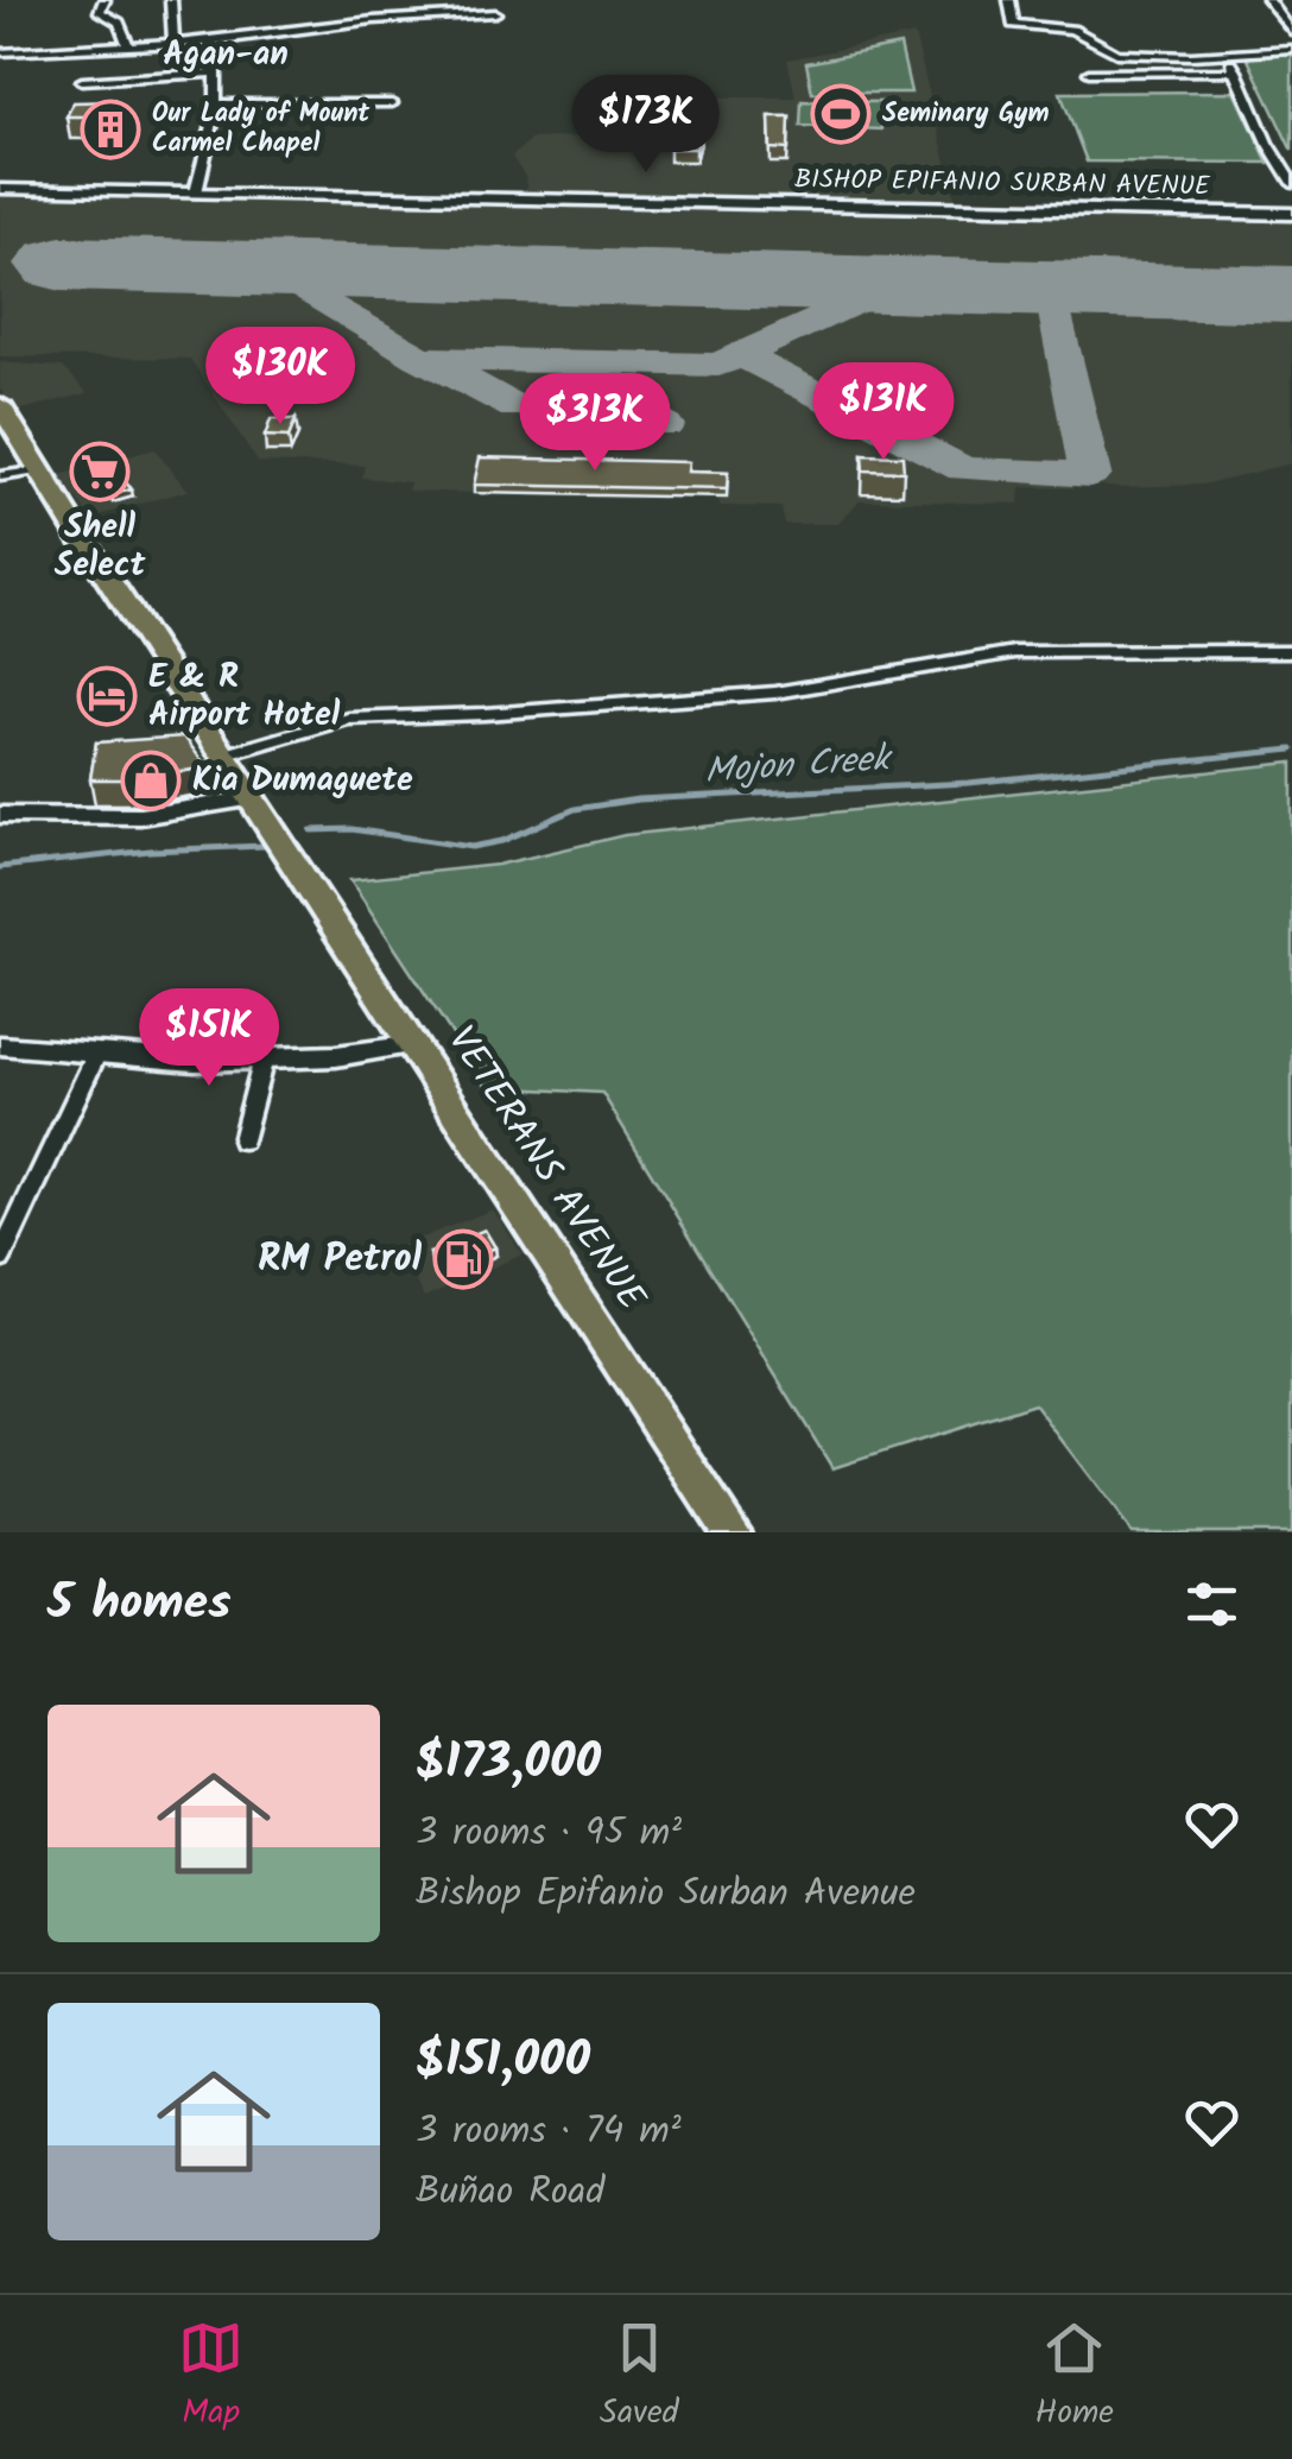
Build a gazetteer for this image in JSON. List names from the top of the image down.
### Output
{
  "streets": {
    "highway": ["VETERANS AVENUE"],
    "street": ["BISHOP EPIFANIO SURBAN AVENUE"]
  },
  "districts": ["Agan-an"],
  "water": ["Mojon Creek"],
  "places": {
    "sports": ["Seminary Gym"],
    "building": ["Our Lady of Mount Carmel Chapel"],
    "supermarket": ["Shell Select"],
    "hotel": ["E & R Airport Hotel"],
    "shop": ["Kia Dumaguete"],
    "fuel station": ["RM Petrol"]
  },
  "page": {
    "price": [
      "$173K",
      "$130K",
      "$131K",
      "$313K",
      "$151K"
    ],
    "heading": "5 homes",
    "list": [
      {
        "name": "$173,000",
        "note": "3 rooms · 95 m² · Bishop Epifanio Surban Avenue"
      },
      {
        "name": "$151,000",
        "note": "3 rooms · 74 m² · Buñao Road"
      }
    ],
    "tabs": ["Map", "Saved", "Home"]
  }
}
